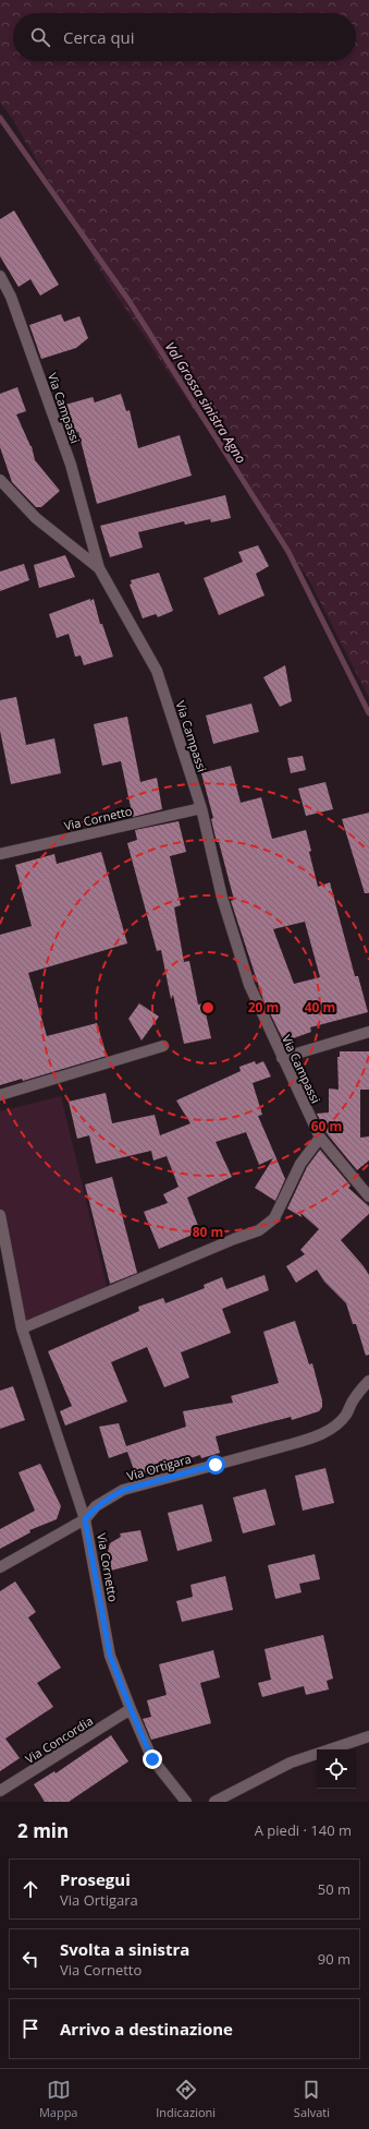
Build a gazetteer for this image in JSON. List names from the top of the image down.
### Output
{
  "streets": {
    "street": [
      "Via Campassi",
      "Via Cornetto",
      "Via Ortigara",
      "Via Concordia"
    ]
  },
  "crossings": [
    ["Via Campassi", "Via Cornetto"],
    ["Via Cornetto", "Via Ortigara"],
    ["Via Cornetto", "Via Concordia"]
  ],
  "water": ["Val Grossa sinistra Agno"],
  "page": {
    "search": "Cerca qui",
    "heading": ["2 min", "A piedi · 140 m"],
    "list": [
      ["Prosegui", "Via Ortigara", "50 m"],
      ["Svolta a sinistra", "Via Cornetto", "90 m"],
      "Arrivo a destinazione"
    ],
    "nav": ["Mappa", "Indicazioni", "Salvati"]
  },
  "rings": [
    "20 m",
    "40 m",
    "60 m",
    "80 m"
  ]
}
